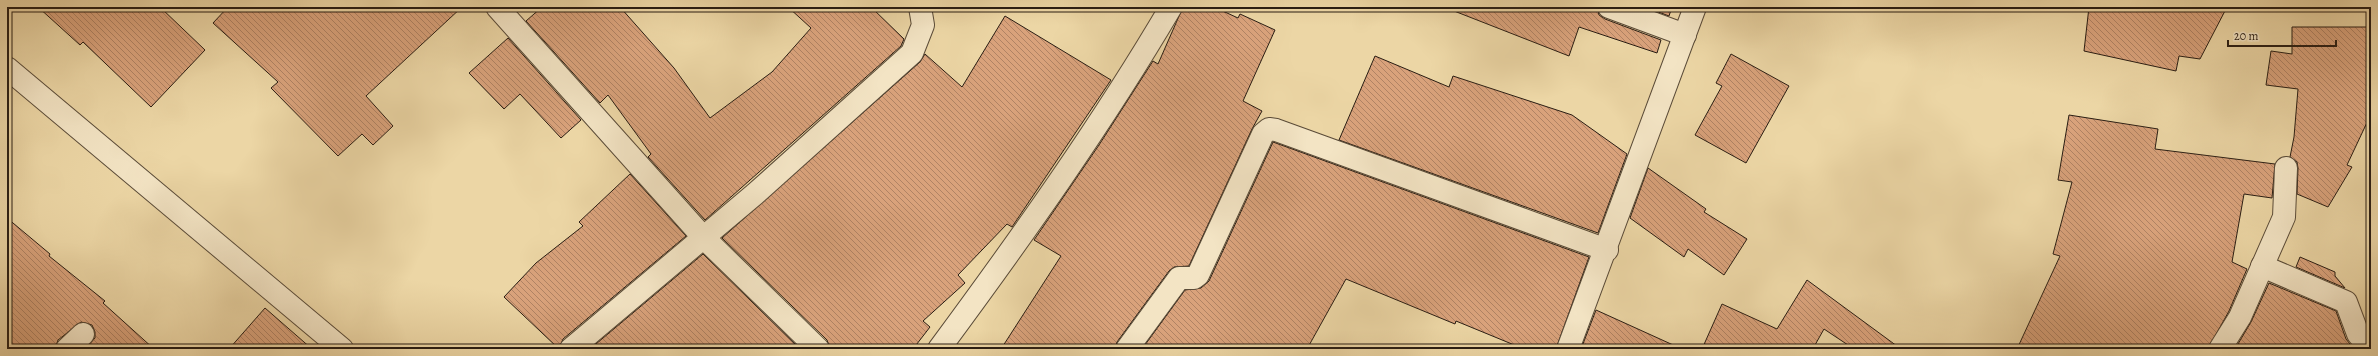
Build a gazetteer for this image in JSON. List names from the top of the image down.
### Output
{
  "scale_bar": "20 m"
}
